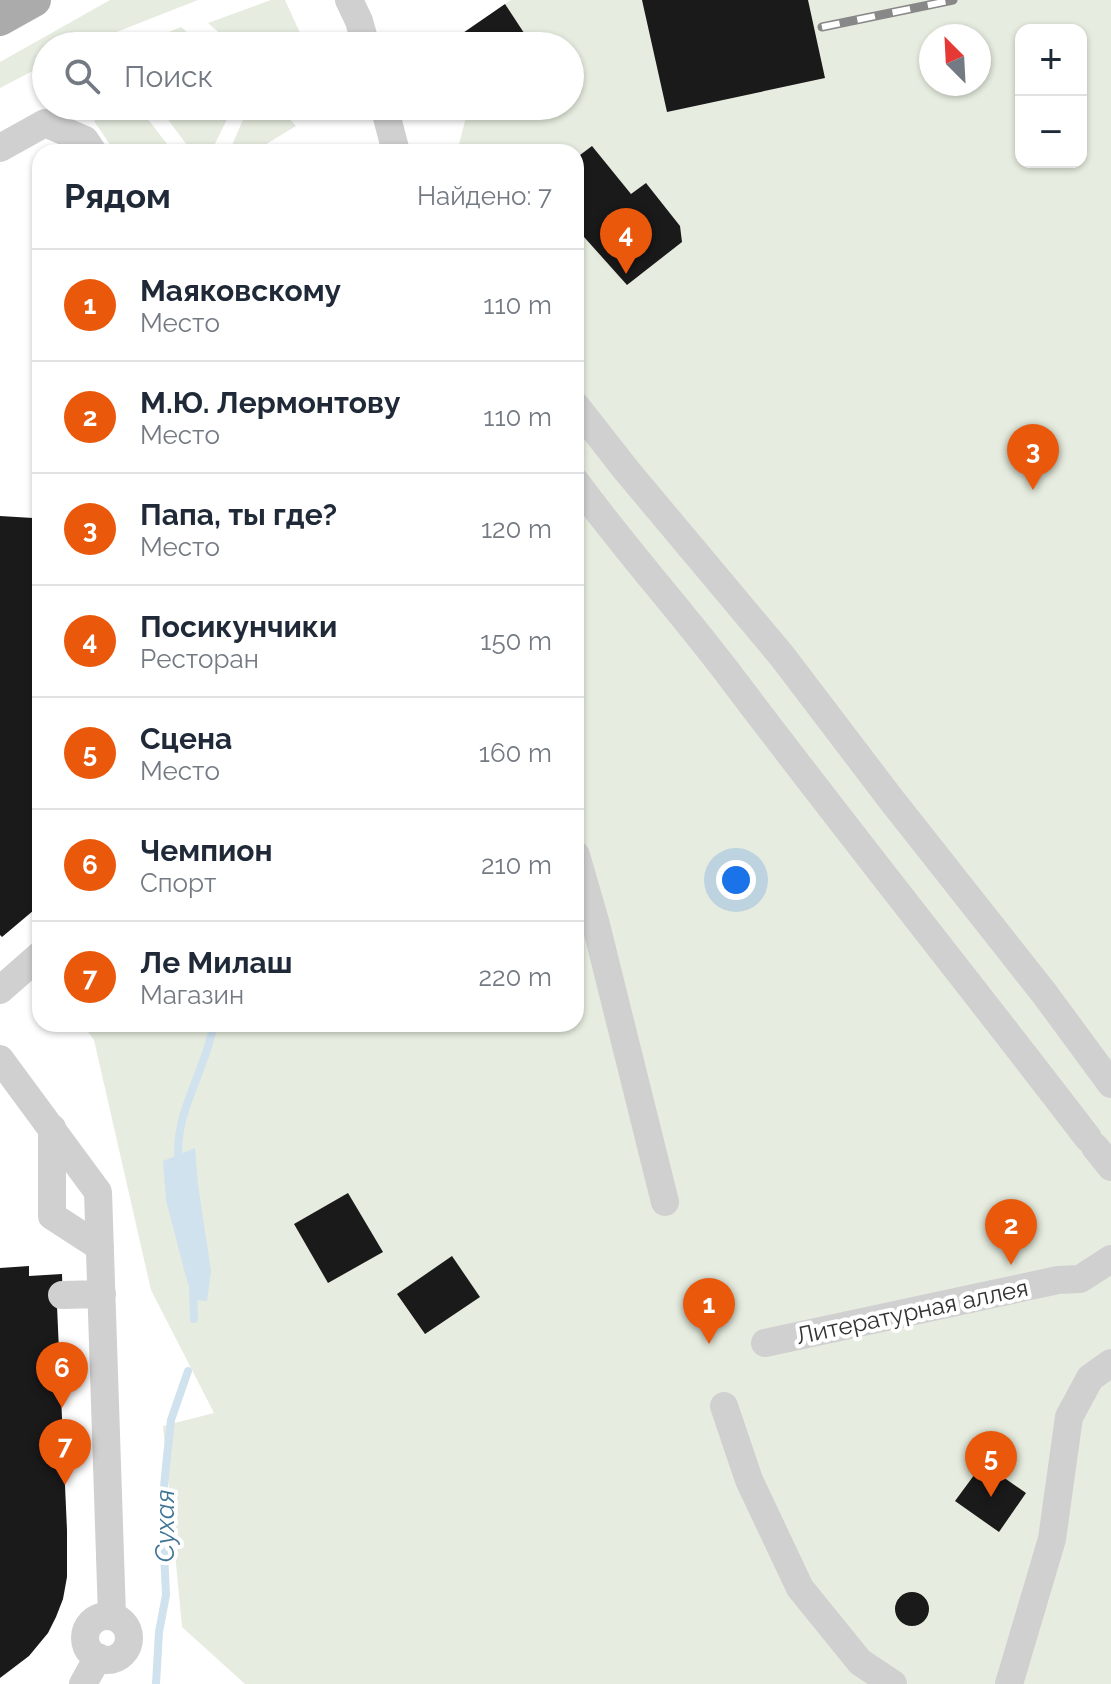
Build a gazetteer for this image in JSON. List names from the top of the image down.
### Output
{
  "streets": {
    "street": ["Литературная аллея"]
  },
  "water": ["Сухая"],
  "north": "top left",
  "page": {
    "map_buttons": ["+", "−"],
    "search": "Поиск",
    "heading": ["Рядом", "Найдено: 7"],
    "pins": [
      "4",
      "3",
      "2",
      "1",
      "6",
      "7",
      "5"
    ],
    "list": [
      {
        "mark": "1",
        "name": "Маяковскому",
        "note": "Место",
        "value": "110 m"
      },
      {
        "mark": "2",
        "name": "М.Ю. Лермонтову",
        "note": "Место",
        "value": "110 m"
      },
      {
        "mark": "3",
        "name": "Папа, ты где?",
        "note": "Место",
        "value": "120 m"
      },
      {
        "mark": "4",
        "name": "Посикунчики",
        "note": "Ресторан",
        "value": "150 m"
      },
      {
        "mark": "5",
        "name": "Сцена",
        "note": "Место",
        "value": "160 m"
      },
      {
        "mark": "6",
        "name": "Чемпион",
        "note": "Спорт",
        "value": "210 m"
      },
      {
        "mark": "7",
        "name": "Ле Милаш",
        "note": "Магазин",
        "value": "220 m"
      }
    ]
  }
}
